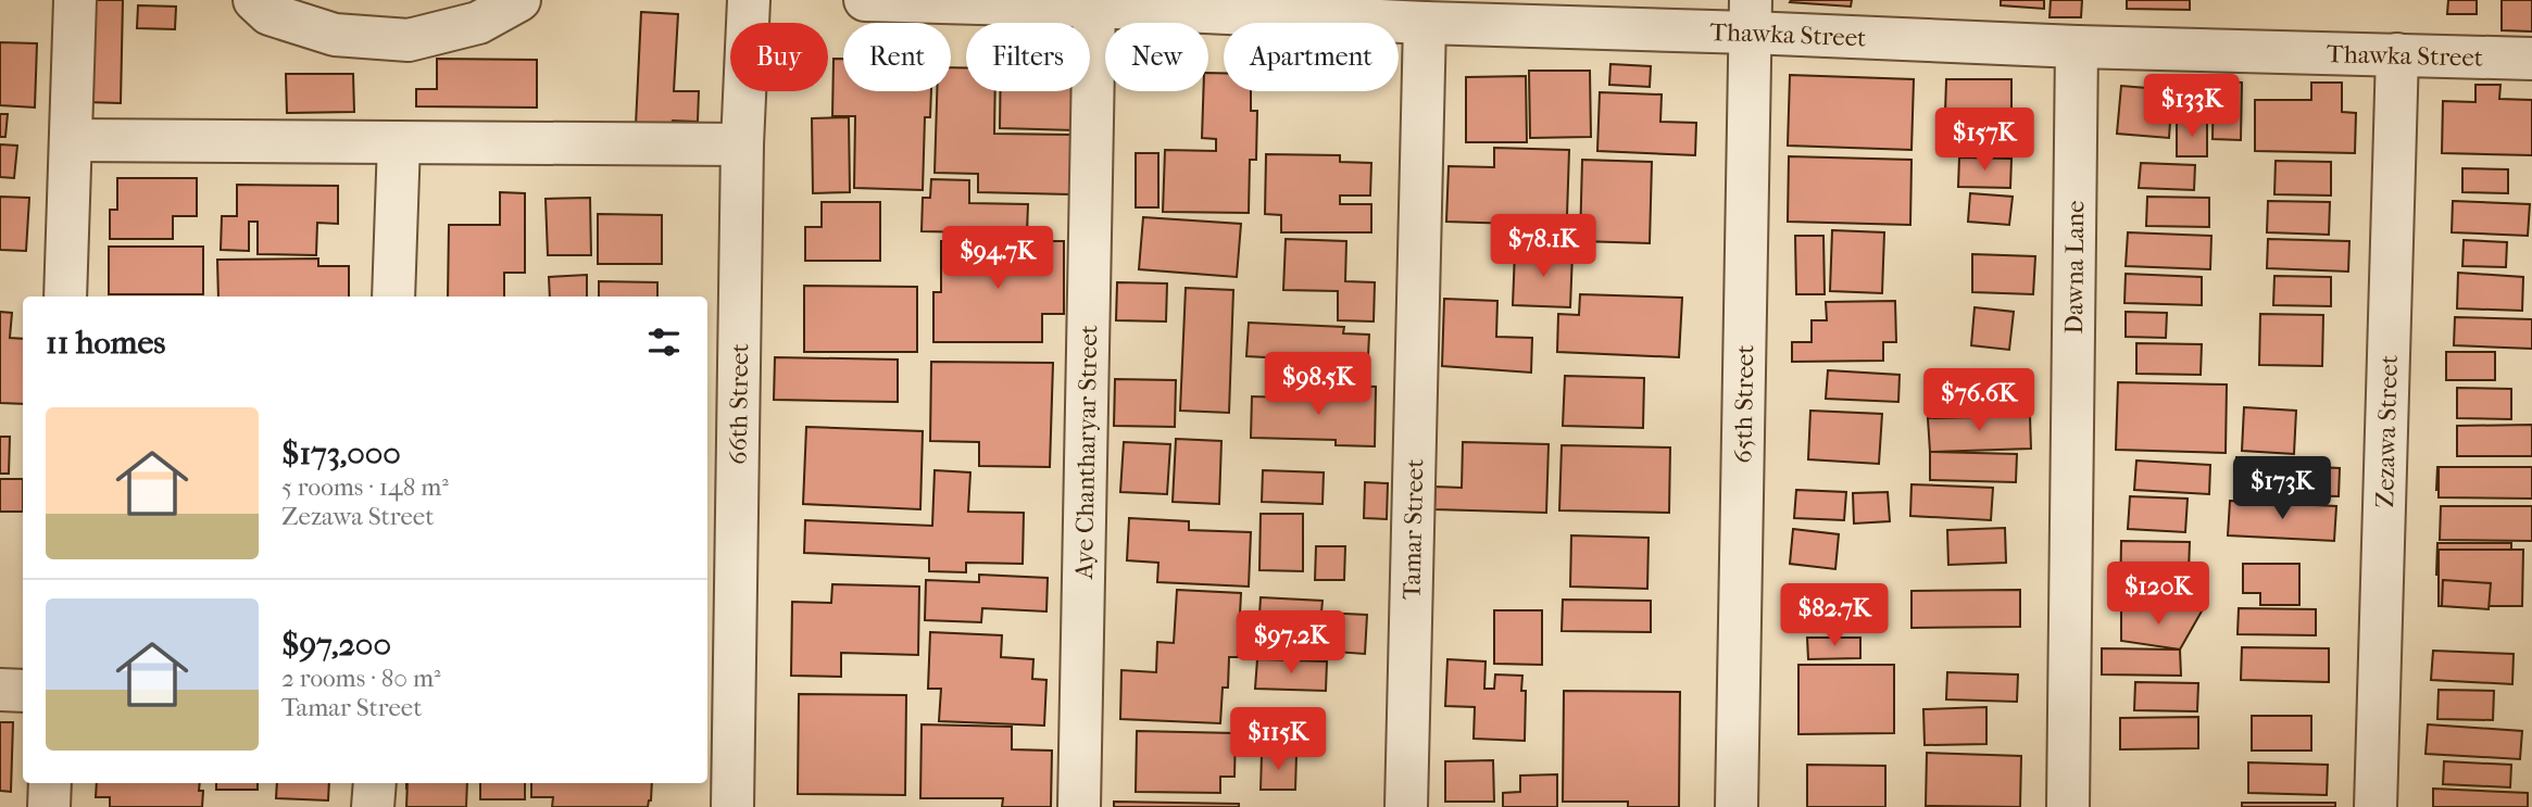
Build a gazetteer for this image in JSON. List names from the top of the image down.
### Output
{
  "streets": {
    "street": [
      "Thawka Street",
      "Dawna Lane",
      "66th Street",
      "65th Street",
      "Zezawa Street",
      "Aye Chantharyar Street",
      "Tamar Street"
    ]
  },
  "crossings": [
    ["Thawka Street", "Dawna Lane"],
    ["Thawka Street", "65th Street"],
    ["Thawka Street", "Zezawa Street"],
    ["Thawka Street", "Aye Chantharyar Street"],
    ["Thawka Street", "Tamar Street"]
  ],
  "page": {
    "chip": [
      "Buy",
      "Rent",
      "Filters",
      "New",
      "Apartment"
    ],
    "price": [
      "$133K",
      "$157K",
      "$78.1K",
      "$94.7K",
      "$98.5K",
      "$76.6K",
      "$173K",
      "$120K",
      "$82.7K",
      "$97.2K",
      "$115K"
    ],
    "heading": "11 homes",
    "list": [
      {
        "name": "$173,000",
        "note": "5 rooms · 148 m² · Zezawa Street"
      },
      {
        "name": "$97,200",
        "note": "2 rooms · 80 m² · Tamar Street"
      }
    ]
  }
}
